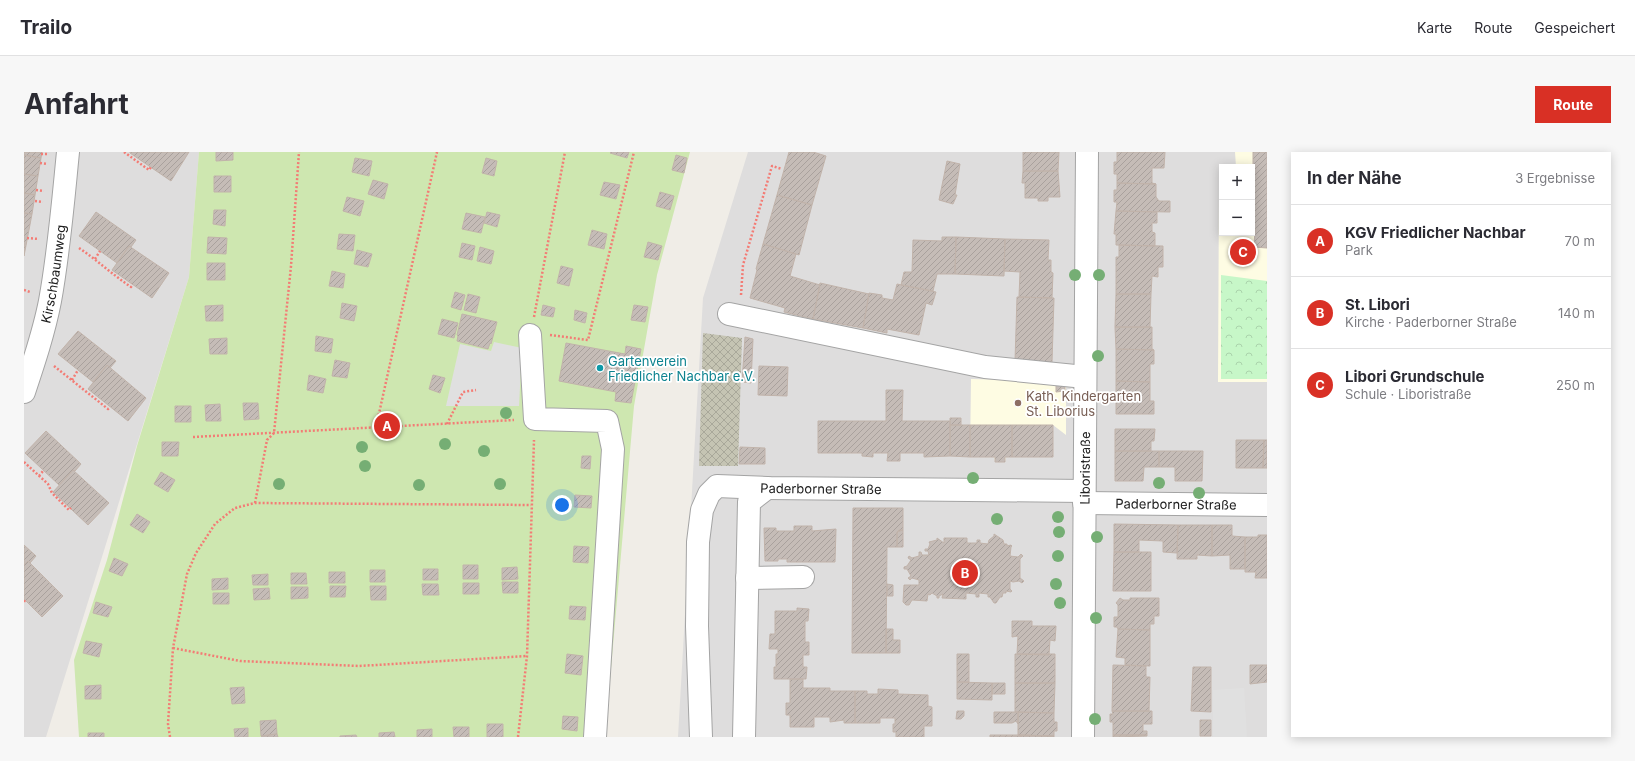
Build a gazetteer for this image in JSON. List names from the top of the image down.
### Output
{
  "streets": {
    "street": ["Kirschbaumweg", "Liboristraße", "Paderborner Straße"]
  },
  "crossings": [
    ["Liboristraße", "Paderborner Straße"]
  ],
  "places": ["Gartenverein Friedlicher Nachbar e.V.", "Kath. Kindergarten St. Liborius"],
  "page": {
    "header": "Trailo",
    "nav": ["Karte", "Route", "Gespeichert"],
    "buttons": "Route",
    "title": "Anfahrt",
    "heading": ["In der Nähe", "3 Ergebnisse"],
    "map_buttons": ["+", "−"],
    "list": [
      {
        "mark": "A",
        "name": "KGV Friedlicher Nachbar",
        "note": "Park",
        "value": "70 m"
      },
      {
        "mark": "B",
        "name": "St. Libori",
        "note": "Kirche · Paderborner Straße",
        "value": "140 m"
      },
      {
        "mark": "C",
        "name": "Libori Grundschule",
        "note": "Schule · Liboristraße",
        "value": "250 m"
      }
    ],
    "pins": ["C", "A", "B"]
  }
}
